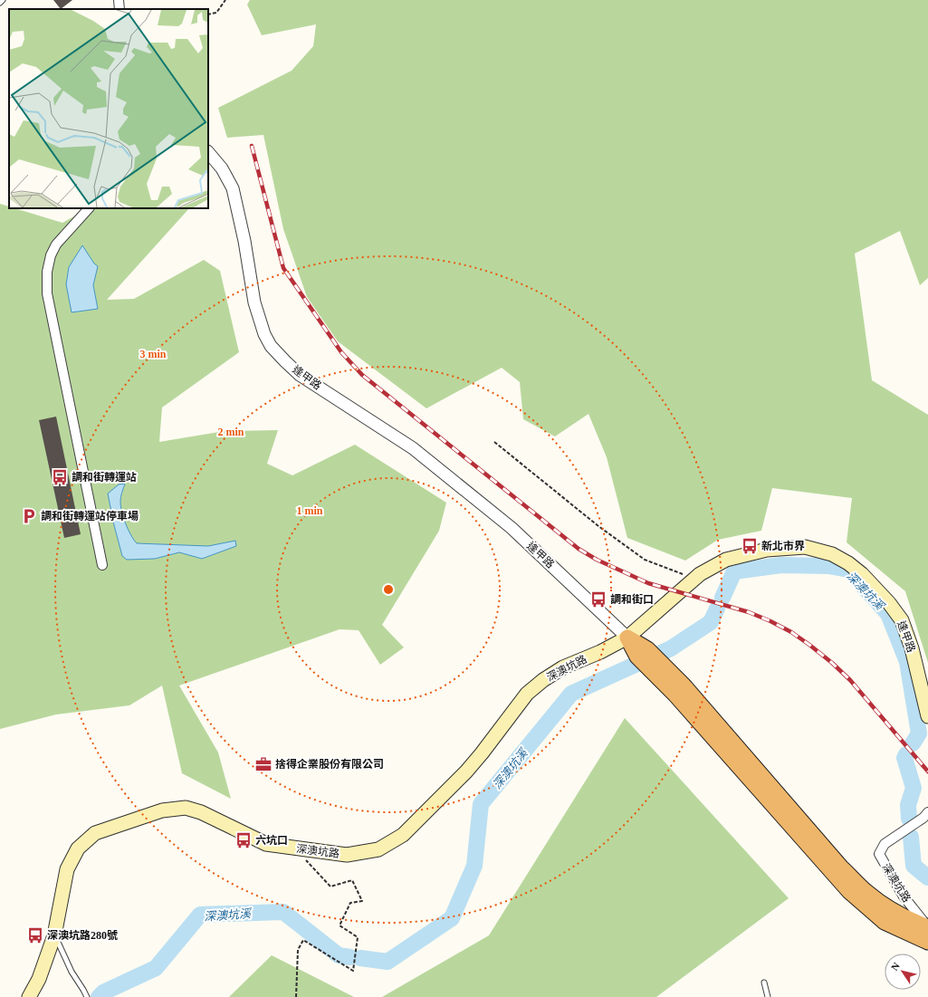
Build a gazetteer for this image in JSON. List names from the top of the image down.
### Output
{
  "streets": {
    "main road": ["逢甲路", "深澳坑路"]
  },
  "crossings": [
    ["逢甲路", "深澳坑路"]
  ],
  "water": ["深澳坑溪"],
  "places": {
    "bus stop": [
      "調和街轉運站",
      "新北市界",
      "調和街口",
      "六坑口",
      "深澳坑路280號"
    ],
    "parking": ["調和街轉運站停車場"],
    "office": ["捨得企業股份有限公司"]
  },
  "north": "top left",
  "rings": ["3 min", "2 min", "1 min"]
}
